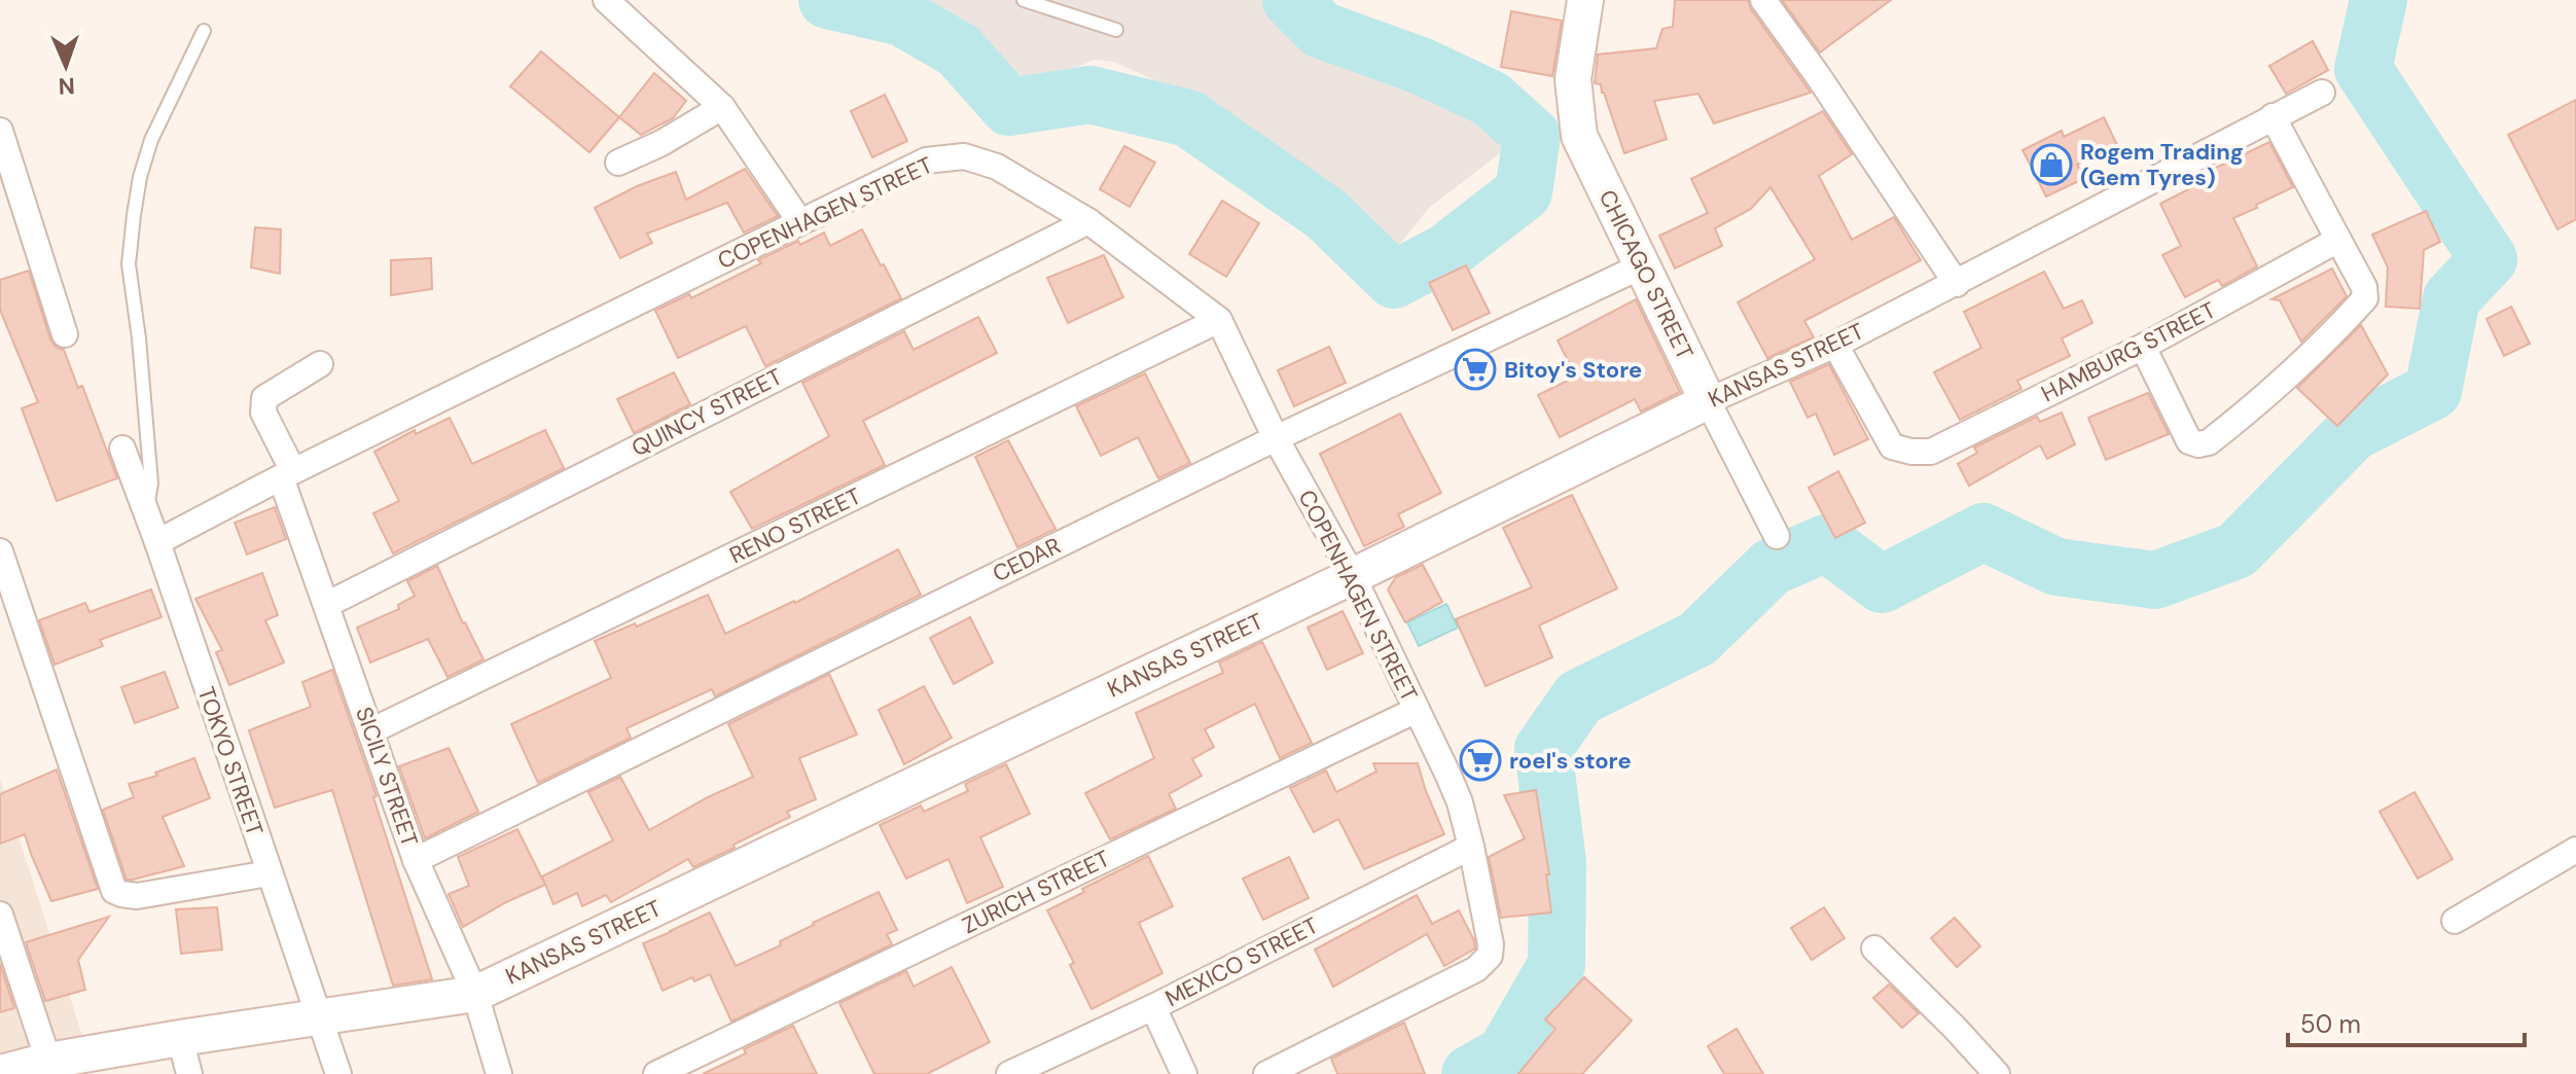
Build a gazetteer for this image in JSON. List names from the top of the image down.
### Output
{
  "streets": {
    "street": [
      "COPENHAGEN STREET",
      "CHICAGO STREET",
      "HAMBURG STREET",
      "KANSAS STREET",
      "QUINCY STREET",
      "RENO STREET",
      "CEDAR",
      "TOKYO STREET",
      "SICILY STREET",
      "ZURICH STREET",
      "MEXICO STREET"
    ]
  },
  "crossings": [
    ["COPENHAGEN STREET", "KANSAS STREET"],
    ["COPENHAGEN STREET", "QUINCY STREET"],
    ["COPENHAGEN STREET", "RENO STREET"],
    ["COPENHAGEN STREET", "CEDAR"],
    ["COPENHAGEN STREET", "TOKYO STREET"],
    ["COPENHAGEN STREET", "SICILY STREET"],
    ["COPENHAGEN STREET", "ZURICH STREET"],
    ["COPENHAGEN STREET", "MEXICO STREET"],
    ["CHICAGO STREET", "KANSAS STREET"],
    ["CHICAGO STREET", "CEDAR"],
    ["HAMBURG STREET", "KANSAS STREET"],
    ["KANSAS STREET", "TOKYO STREET"],
    ["KANSAS STREET", "SICILY STREET"],
    ["QUINCY STREET", "SICILY STREET"],
    ["RENO STREET", "SICILY STREET"],
    ["CEDAR", "SICILY STREET"]
  ],
  "places": {
    "shop": ["Rogem Trading (Gem Tyres)"],
    "supermarket": ["Bitoy's Store", "roel's store"]
  },
  "scale_bar": "50 m",
  "north": "bottom"
}
